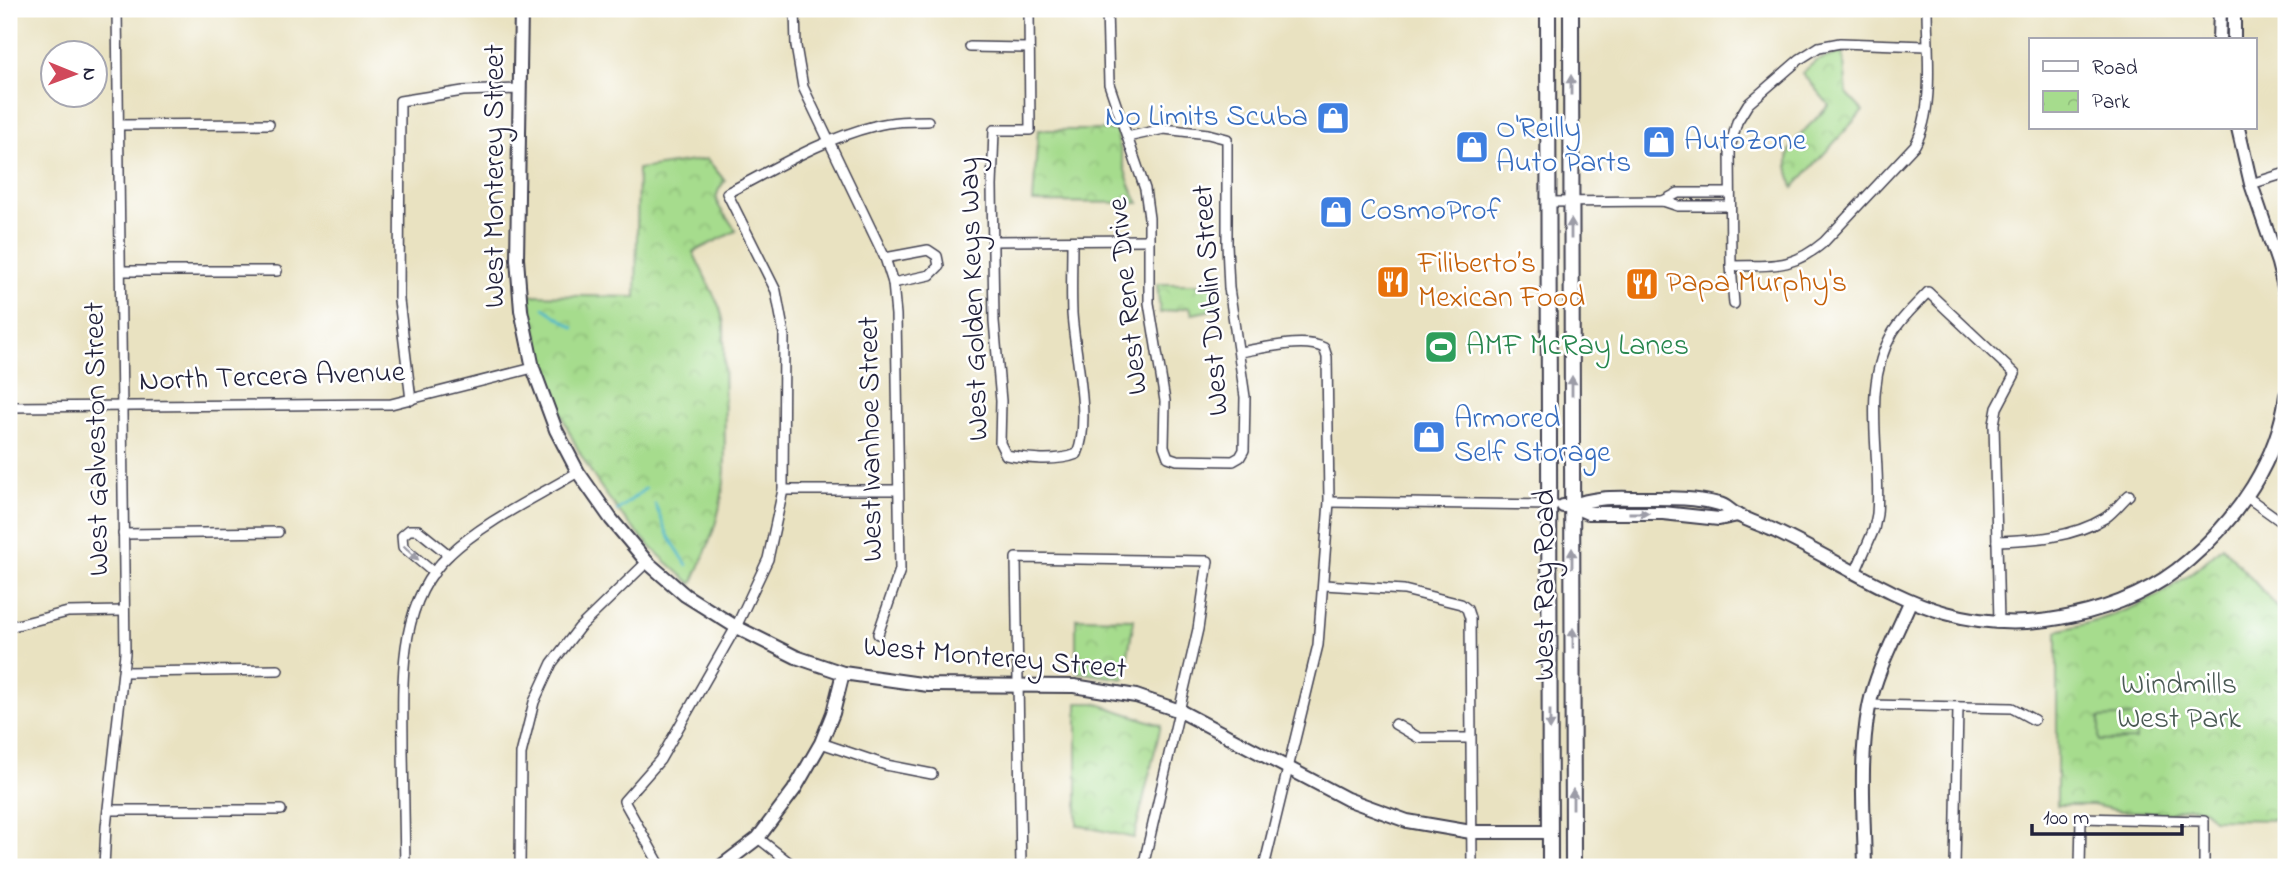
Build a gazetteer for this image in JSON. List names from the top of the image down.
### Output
{
  "streets": {
    "main road": ["West Ray Road"],
    "street": [
      "West Monterey Street",
      "West Rene Drive",
      "West Golden Keys Way",
      "West Dublin Street",
      "North Tercera Avenue",
      "West Galveston Street",
      "West Ivanhoe Street"
    ]
  },
  "crossings": [
    ["West Monterey Street", "North Tercera Avenue"],
    ["West Monterey Street", "West Ray Road"],
    ["West Rene Drive", "West Dublin Street"],
    ["North Tercera Avenue", "West Galveston Street"]
  ],
  "parks": ["Windmills West Park"],
  "places": {
    "shop": [
      "No Limits Scuba",
      "AutoZone",
      "O'Reilly Auto Parts",
      "CosmoProf",
      "Armored Self Storage"
    ],
    "restaurant": ["Filiberto’s Mexican Food", "Papa Murphy's"],
    "sports": ["AMF McRay Lanes"]
  },
  "legend": ["Road", "Park"],
  "scale_bar": "100 m",
  "north": "right"
}
